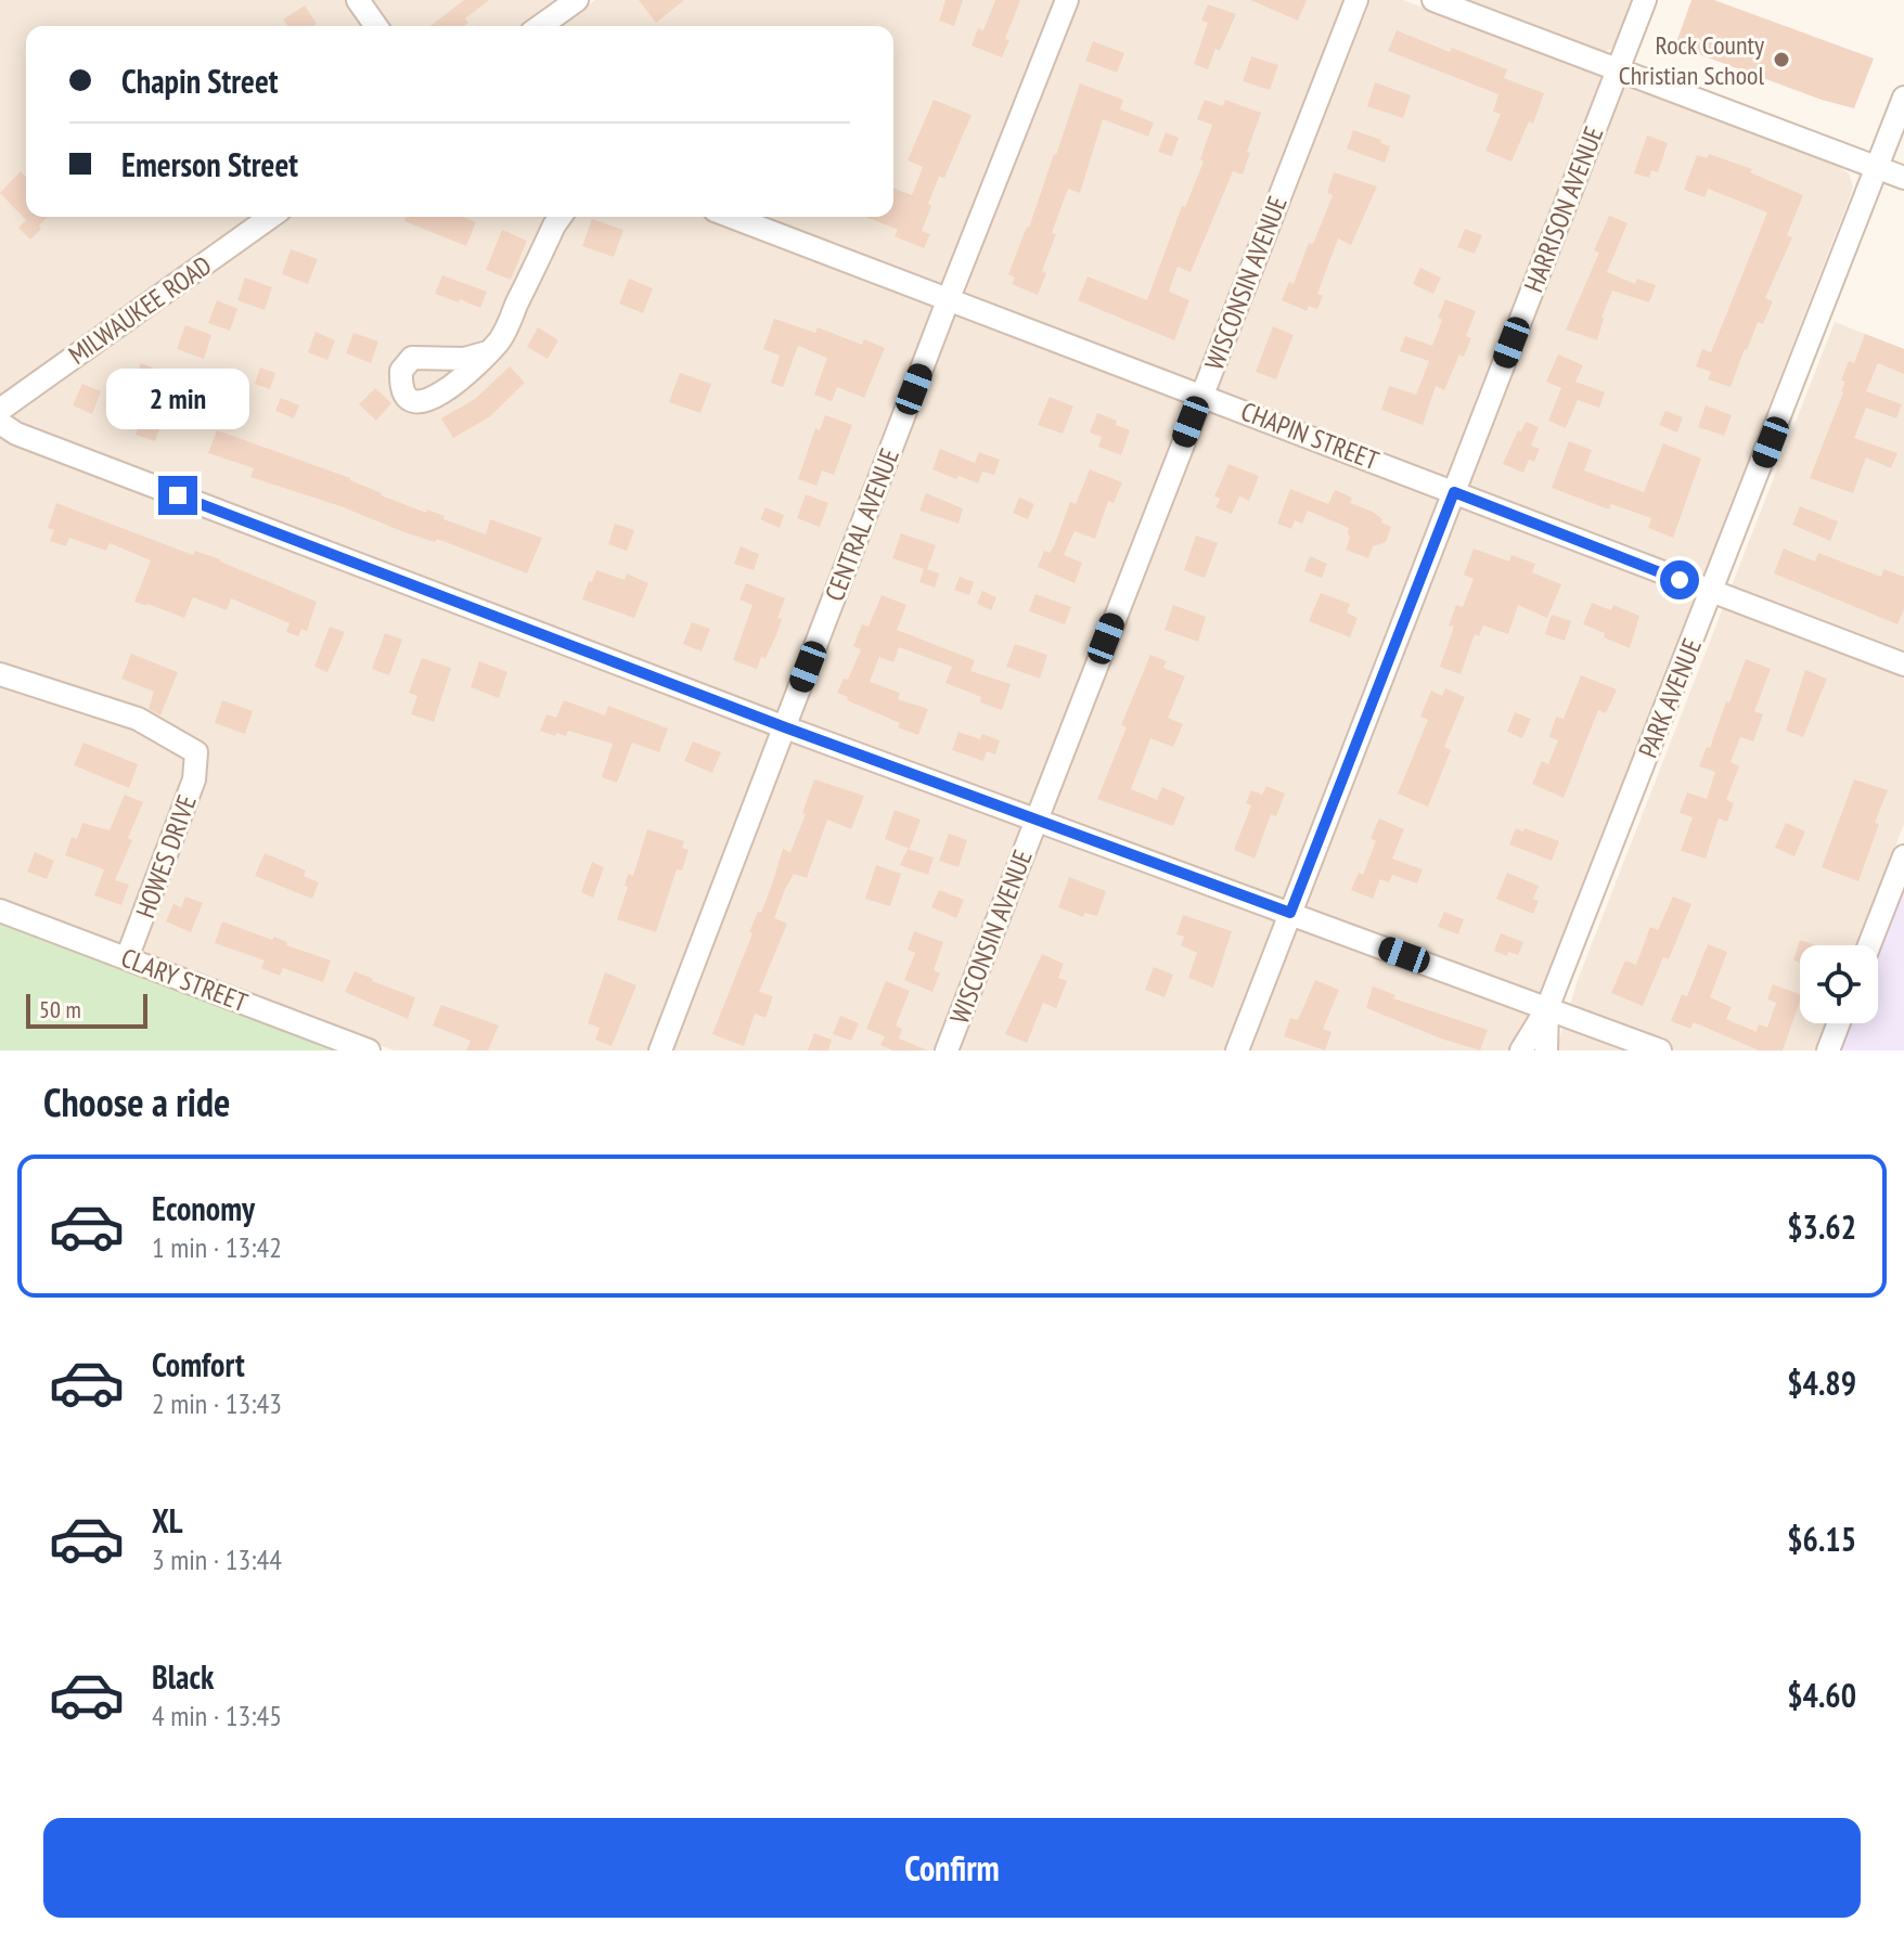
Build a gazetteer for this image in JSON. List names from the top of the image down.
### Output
{
  "streets": {
    "street": [
      "HARRISON AVENUE",
      "WISCONSIN AVENUE",
      "MILWAUKEE ROAD",
      "CHAPIN STREET",
      "CENTRAL AVENUE",
      "PARK AVENUE",
      "HOWES DRIVE",
      "CLARY STREET"
    ]
  },
  "crossings": [
    ["HARRISON AVENUE", "CHAPIN STREET"],
    ["WISCONSIN AVENUE", "CHAPIN STREET"],
    ["CHAPIN STREET", "CENTRAL AVENUE"],
    ["CHAPIN STREET", "PARK AVENUE"],
    ["HOWES DRIVE", "CLARY STREET"]
  ],
  "places": ["Rock County Christian School"],
  "scale_bar": "50 m",
  "page": {
    "banner": ["Chapin Street", "Emerson Street"],
    "bubble": "2 min",
    "scale": "50 m",
    "heading": "Choose a ride",
    "list": [
      {
        "name": "Economy",
        "note": "1 min · 13:42",
        "value": "$3.62"
      },
      {
        "name": "Comfort",
        "note": "2 min · 13:43",
        "value": "$4.89"
      },
      {
        "name": "XL",
        "note": "3 min · 13:44",
        "value": "$6.15"
      },
      {
        "name": "Black",
        "note": "4 min · 13:45",
        "value": "$4.60"
      }
    ],
    "buttons": "Confirm"
  }
}
